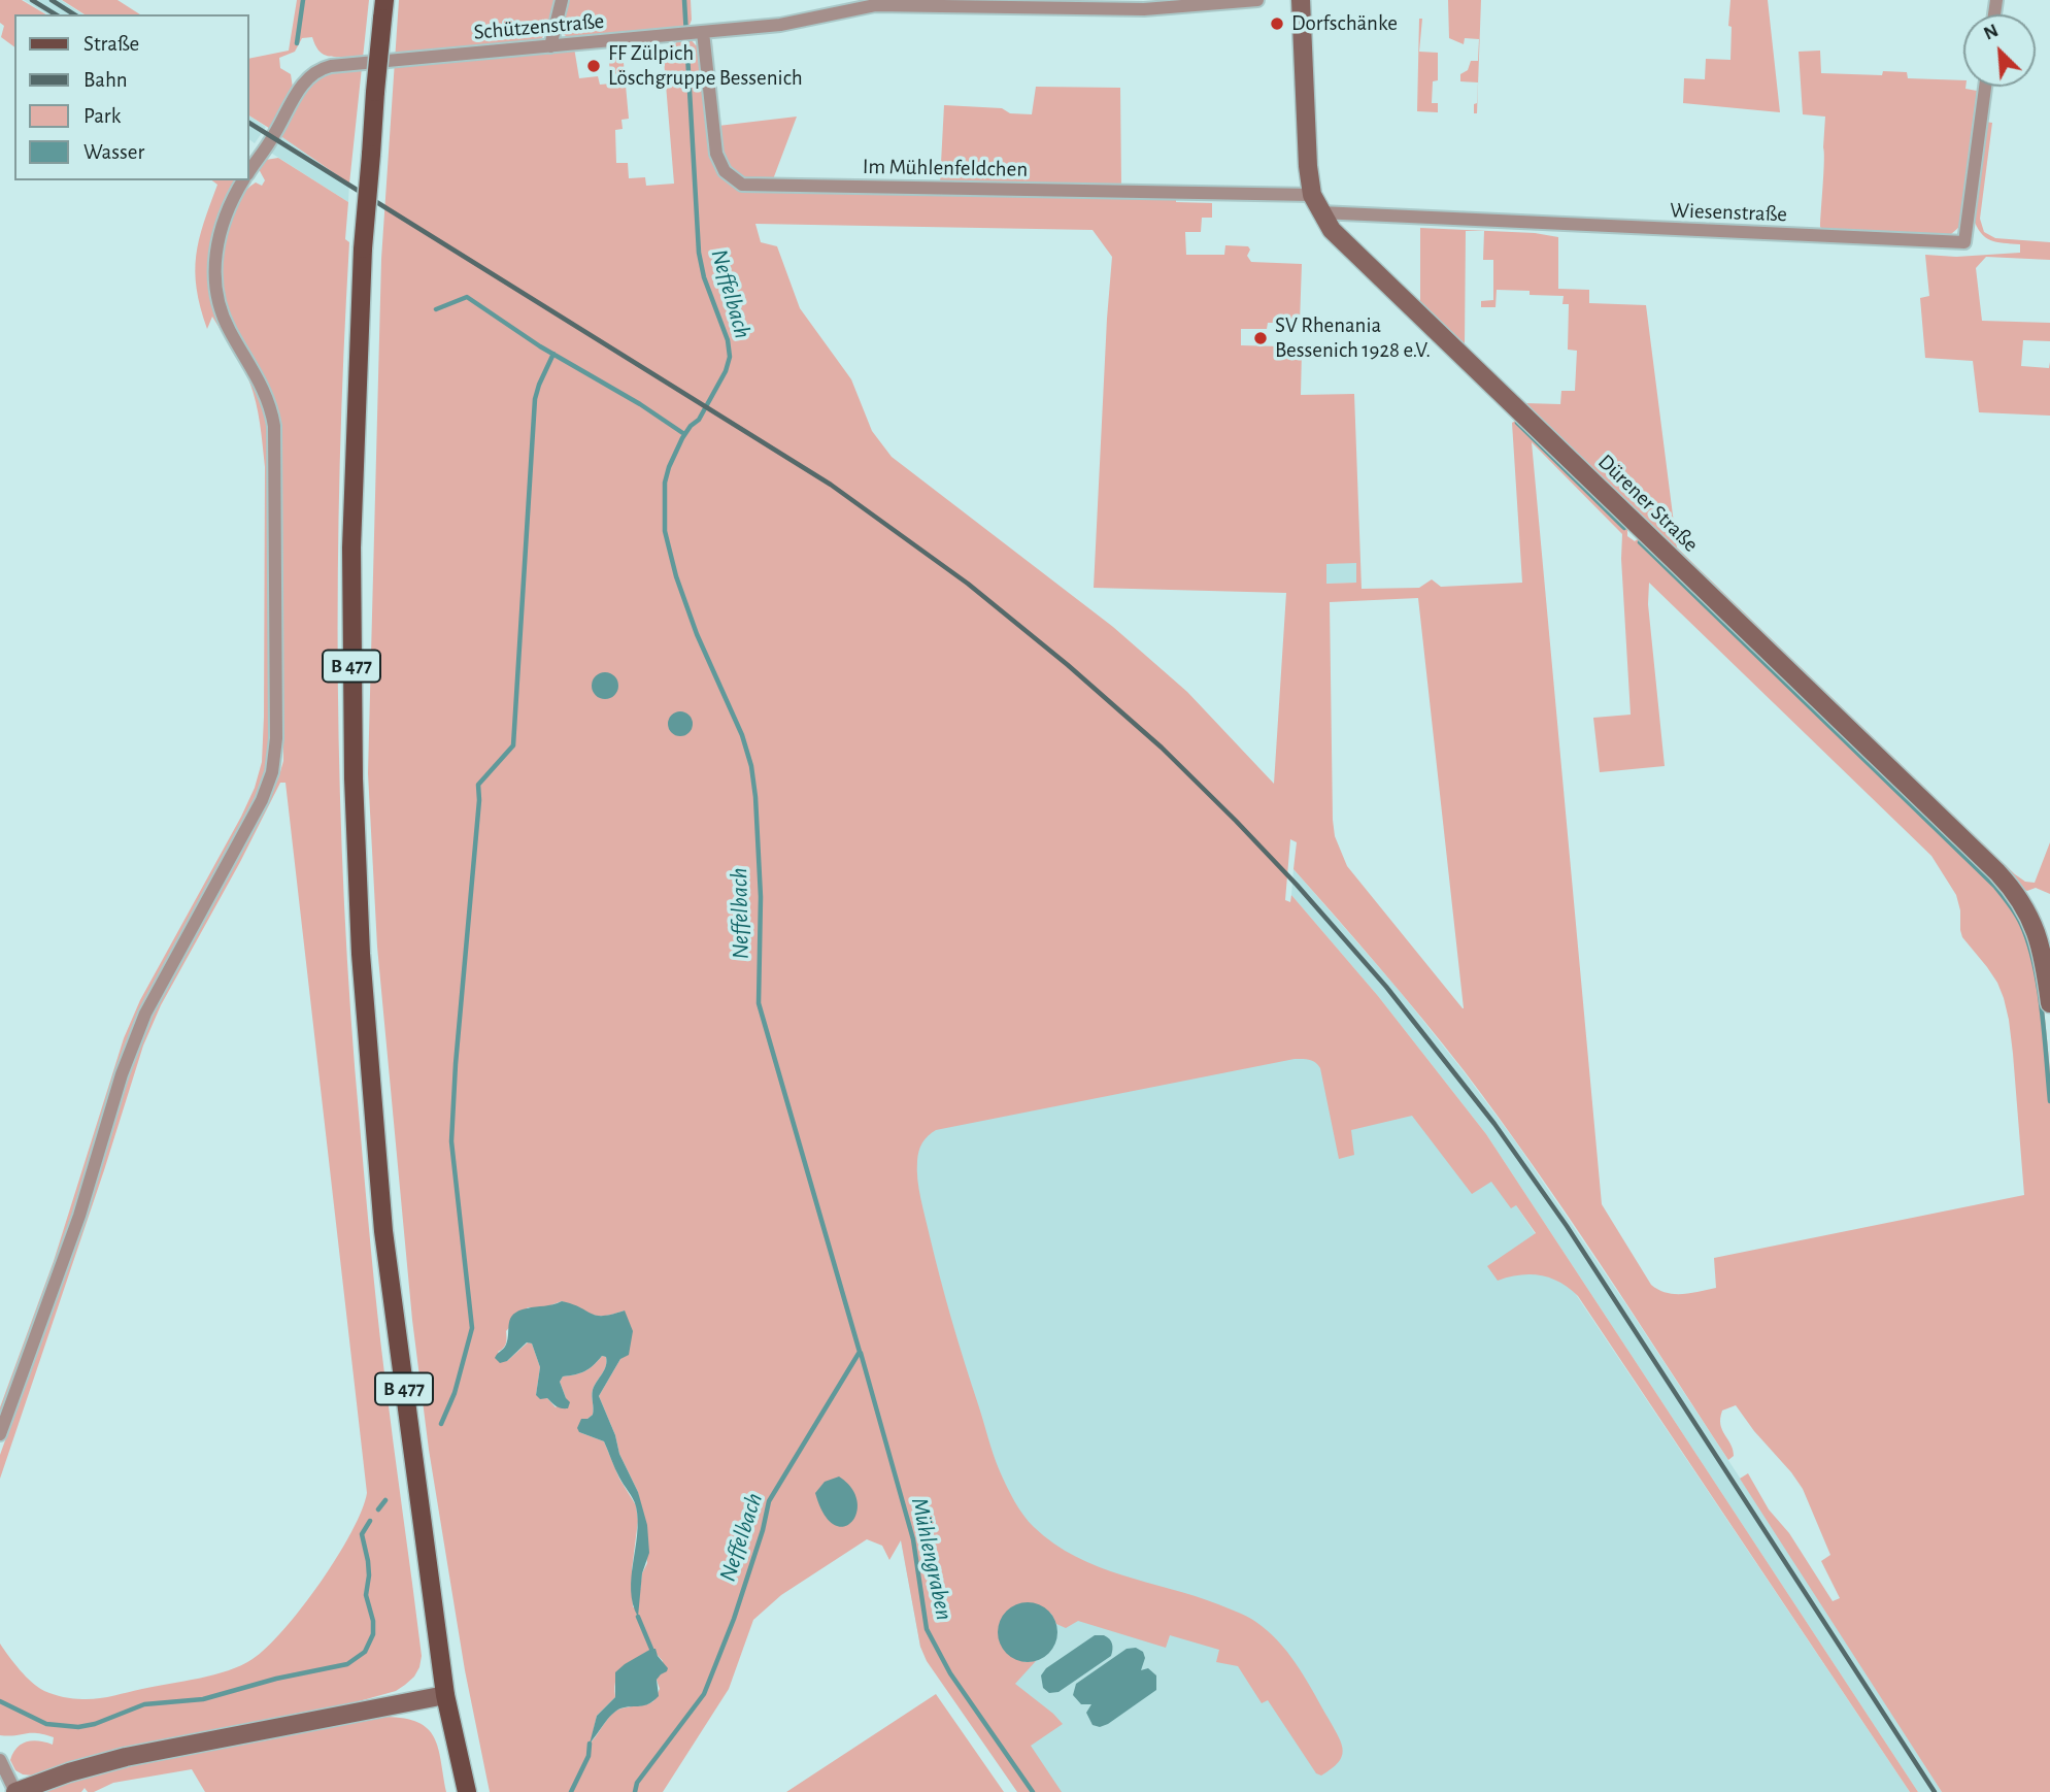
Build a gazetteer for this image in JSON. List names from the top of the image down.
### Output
{
  "streets": {
    "main road": ["B 477"],
    "street": [
      "Schützenstraße",
      "Im Mühlenfeldchen",
      "Wiesenstraße",
      "Dürener Straße"
    ]
  },
  "crossings": [
    ["Schützenstraße", "Im Mühlenfeldchen"],
    ["Im Mühlenfeldchen", "Wiesenstraße"],
    ["Im Mühlenfeldchen", "Dürener Straße"],
    ["Wiesenstraße", "Dürener Straße"]
  ],
  "water": ["Neffelbach", "Mühlengraben"],
  "places": ["Dorfschänke", "FF Zülpich Löschgruppe Bessenich", "SV Rhenania Bessenich 1928 e.V."],
  "legend": [
    "Straße",
    "Bahn",
    "Park",
    "Wasser"
  ],
  "north": "top left"
}
